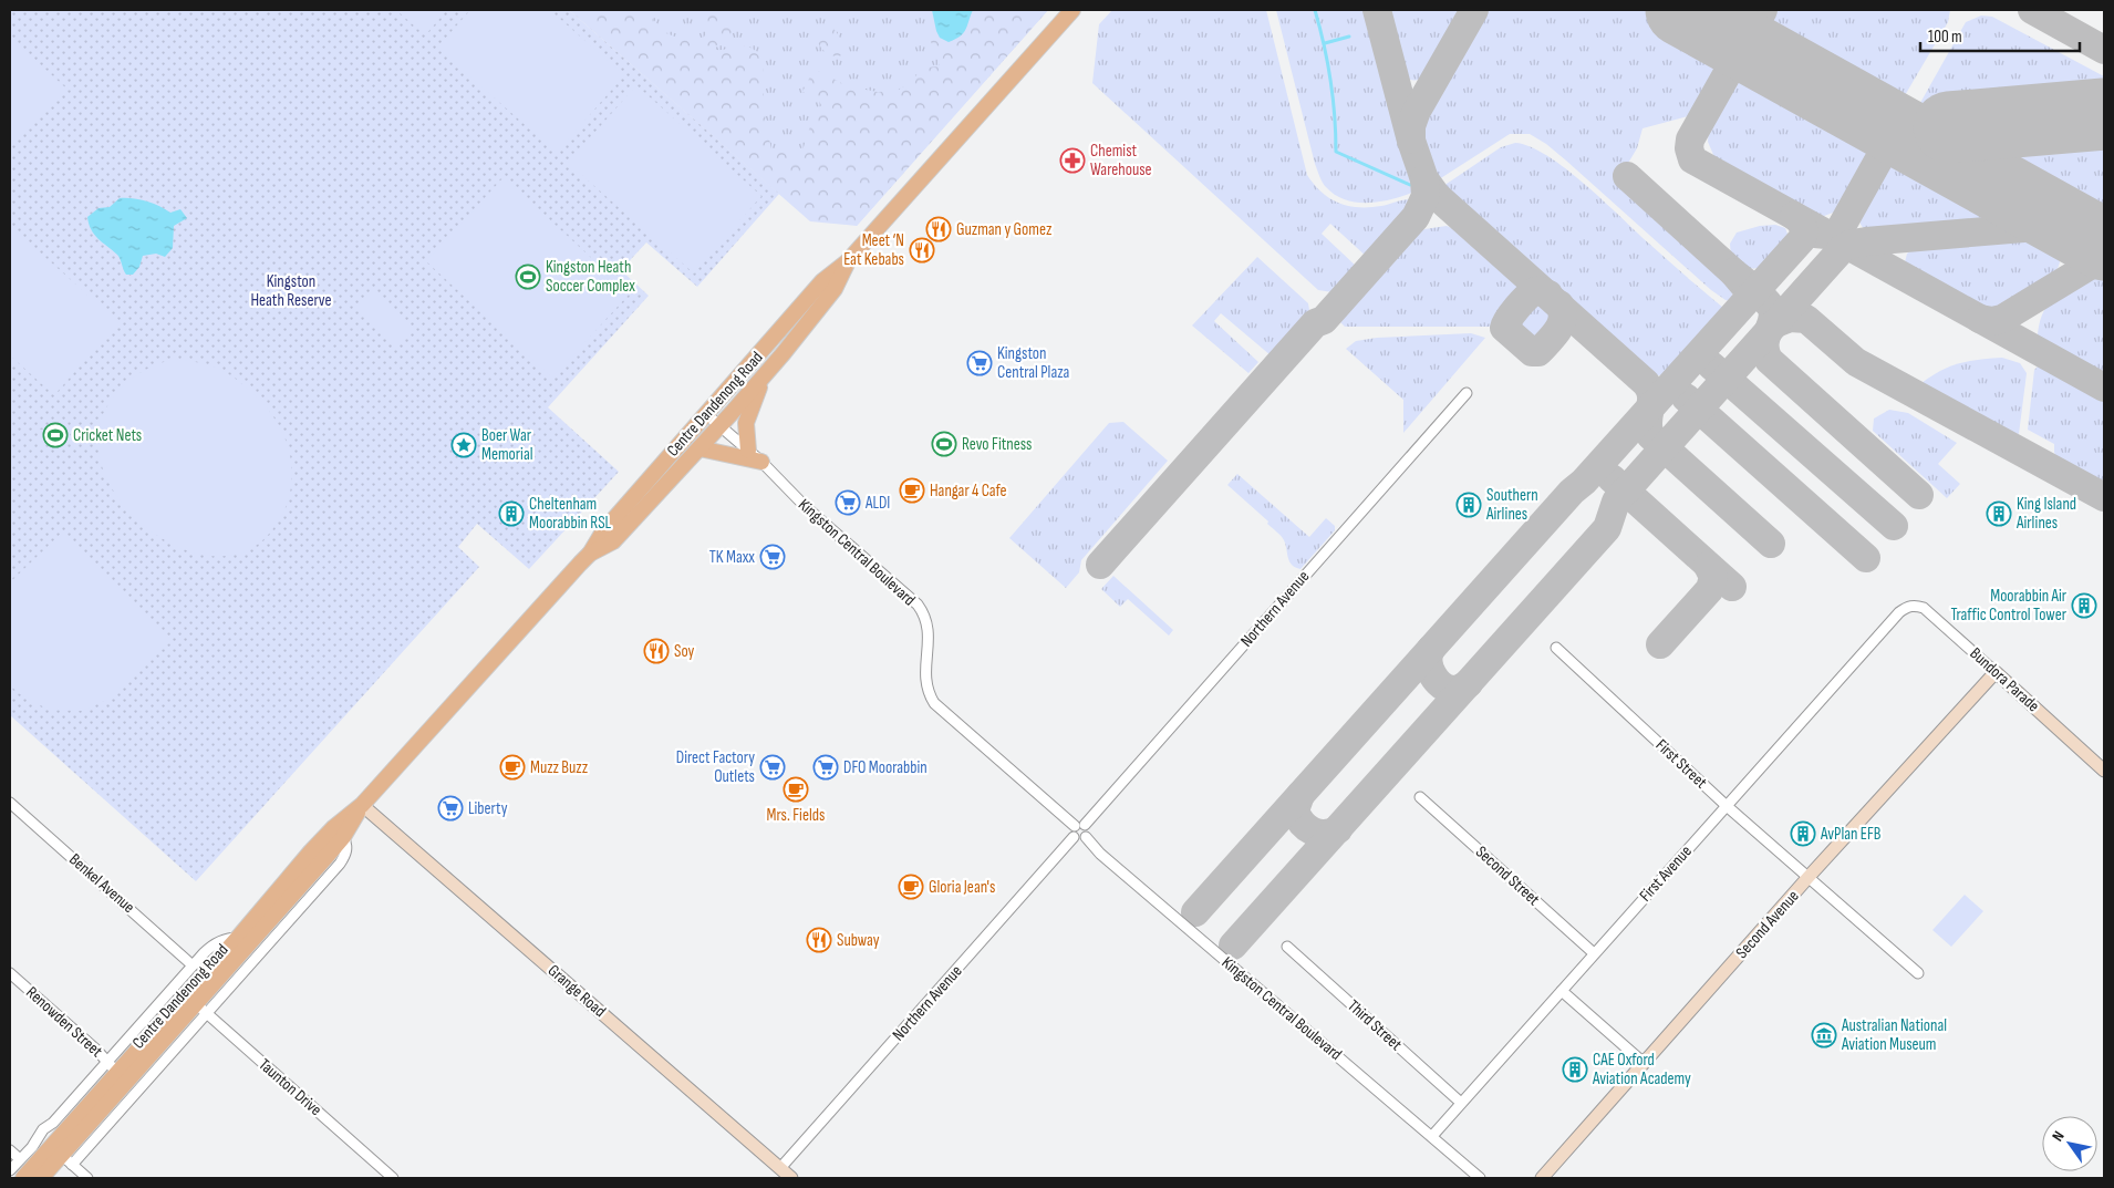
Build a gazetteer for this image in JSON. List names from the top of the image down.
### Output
{
  "streets": {
    "main road": [
      "Centre Dandenong Road",
      "Bundora Parade",
      "Second Avenue",
      "Grange Road"
    ],
    "street": [
      "Kingston Central Boulevard",
      "Northern Avenue",
      "First Street",
      "First Avenue",
      "Second Street",
      "Benkel Avenue",
      "Renowden Street",
      "Third Street",
      "Taunton Drive"
    ]
  },
  "crossings": [
    ["Centre Dandenong Road", "Kingston Central Boulevard"],
    ["Centre Dandenong Road", "Benkel Avenue"],
    ["Centre Dandenong Road", "Grange Road"],
    ["Centre Dandenong Road", "Renowden Street"],
    ["Centre Dandenong Road", "Taunton Drive"],
    ["Kingston Central Boulevard", "Northern Avenue"],
    ["Kingston Central Boulevard", "First Avenue"],
    ["Northern Avenue", "Grange Road"],
    ["Bundora Parade", "First Avenue"],
    ["Bundora Parade", "Second Avenue"],
    ["First Street", "First Avenue"],
    ["First Street", "Second Avenue"],
    ["First Avenue", "Second Street"],
    ["First Avenue", "Third Street"]
  ],
  "parks": ["Kingston Heath Reserve"],
  "places": {
    "pharmacy": ["Chemist Warehouse"],
    "restaurant": [
      "Guzman y Gomez",
      "Meet ‘N Eat Kebabs",
      "Soy",
      "Subway"
    ],
    "sports": ["Kingston Heath Soccer Complex", "Cricket Nets", "Revo Fitness"],
    "supermarket": [
      "Kingston Central Plaza",
      "ALDI",
      "TK Maxx",
      "Direct Factory Outlets",
      "DFO Moorabbin",
      "Liberty"
    ],
    "place": ["Boer War Memorial"],
    "cafe": [
      "Hangar 4 Cafe",
      "Muzz Buzz",
      "Mrs. Fields",
      "Gloria Jean's"
    ],
    "building": [
      "Southern Airlines",
      "Cheltenham Moorabbin RSL",
      "King Island Airlines",
      "Moorabbin Air Traffic Control Tower",
      "AvPlan EFB",
      "CAE Oxford Aviation Academy"
    ],
    "museum": ["Australian National Aviation Museum"]
  },
  "scale_bar": "100 m",
  "north": "top left"
}
